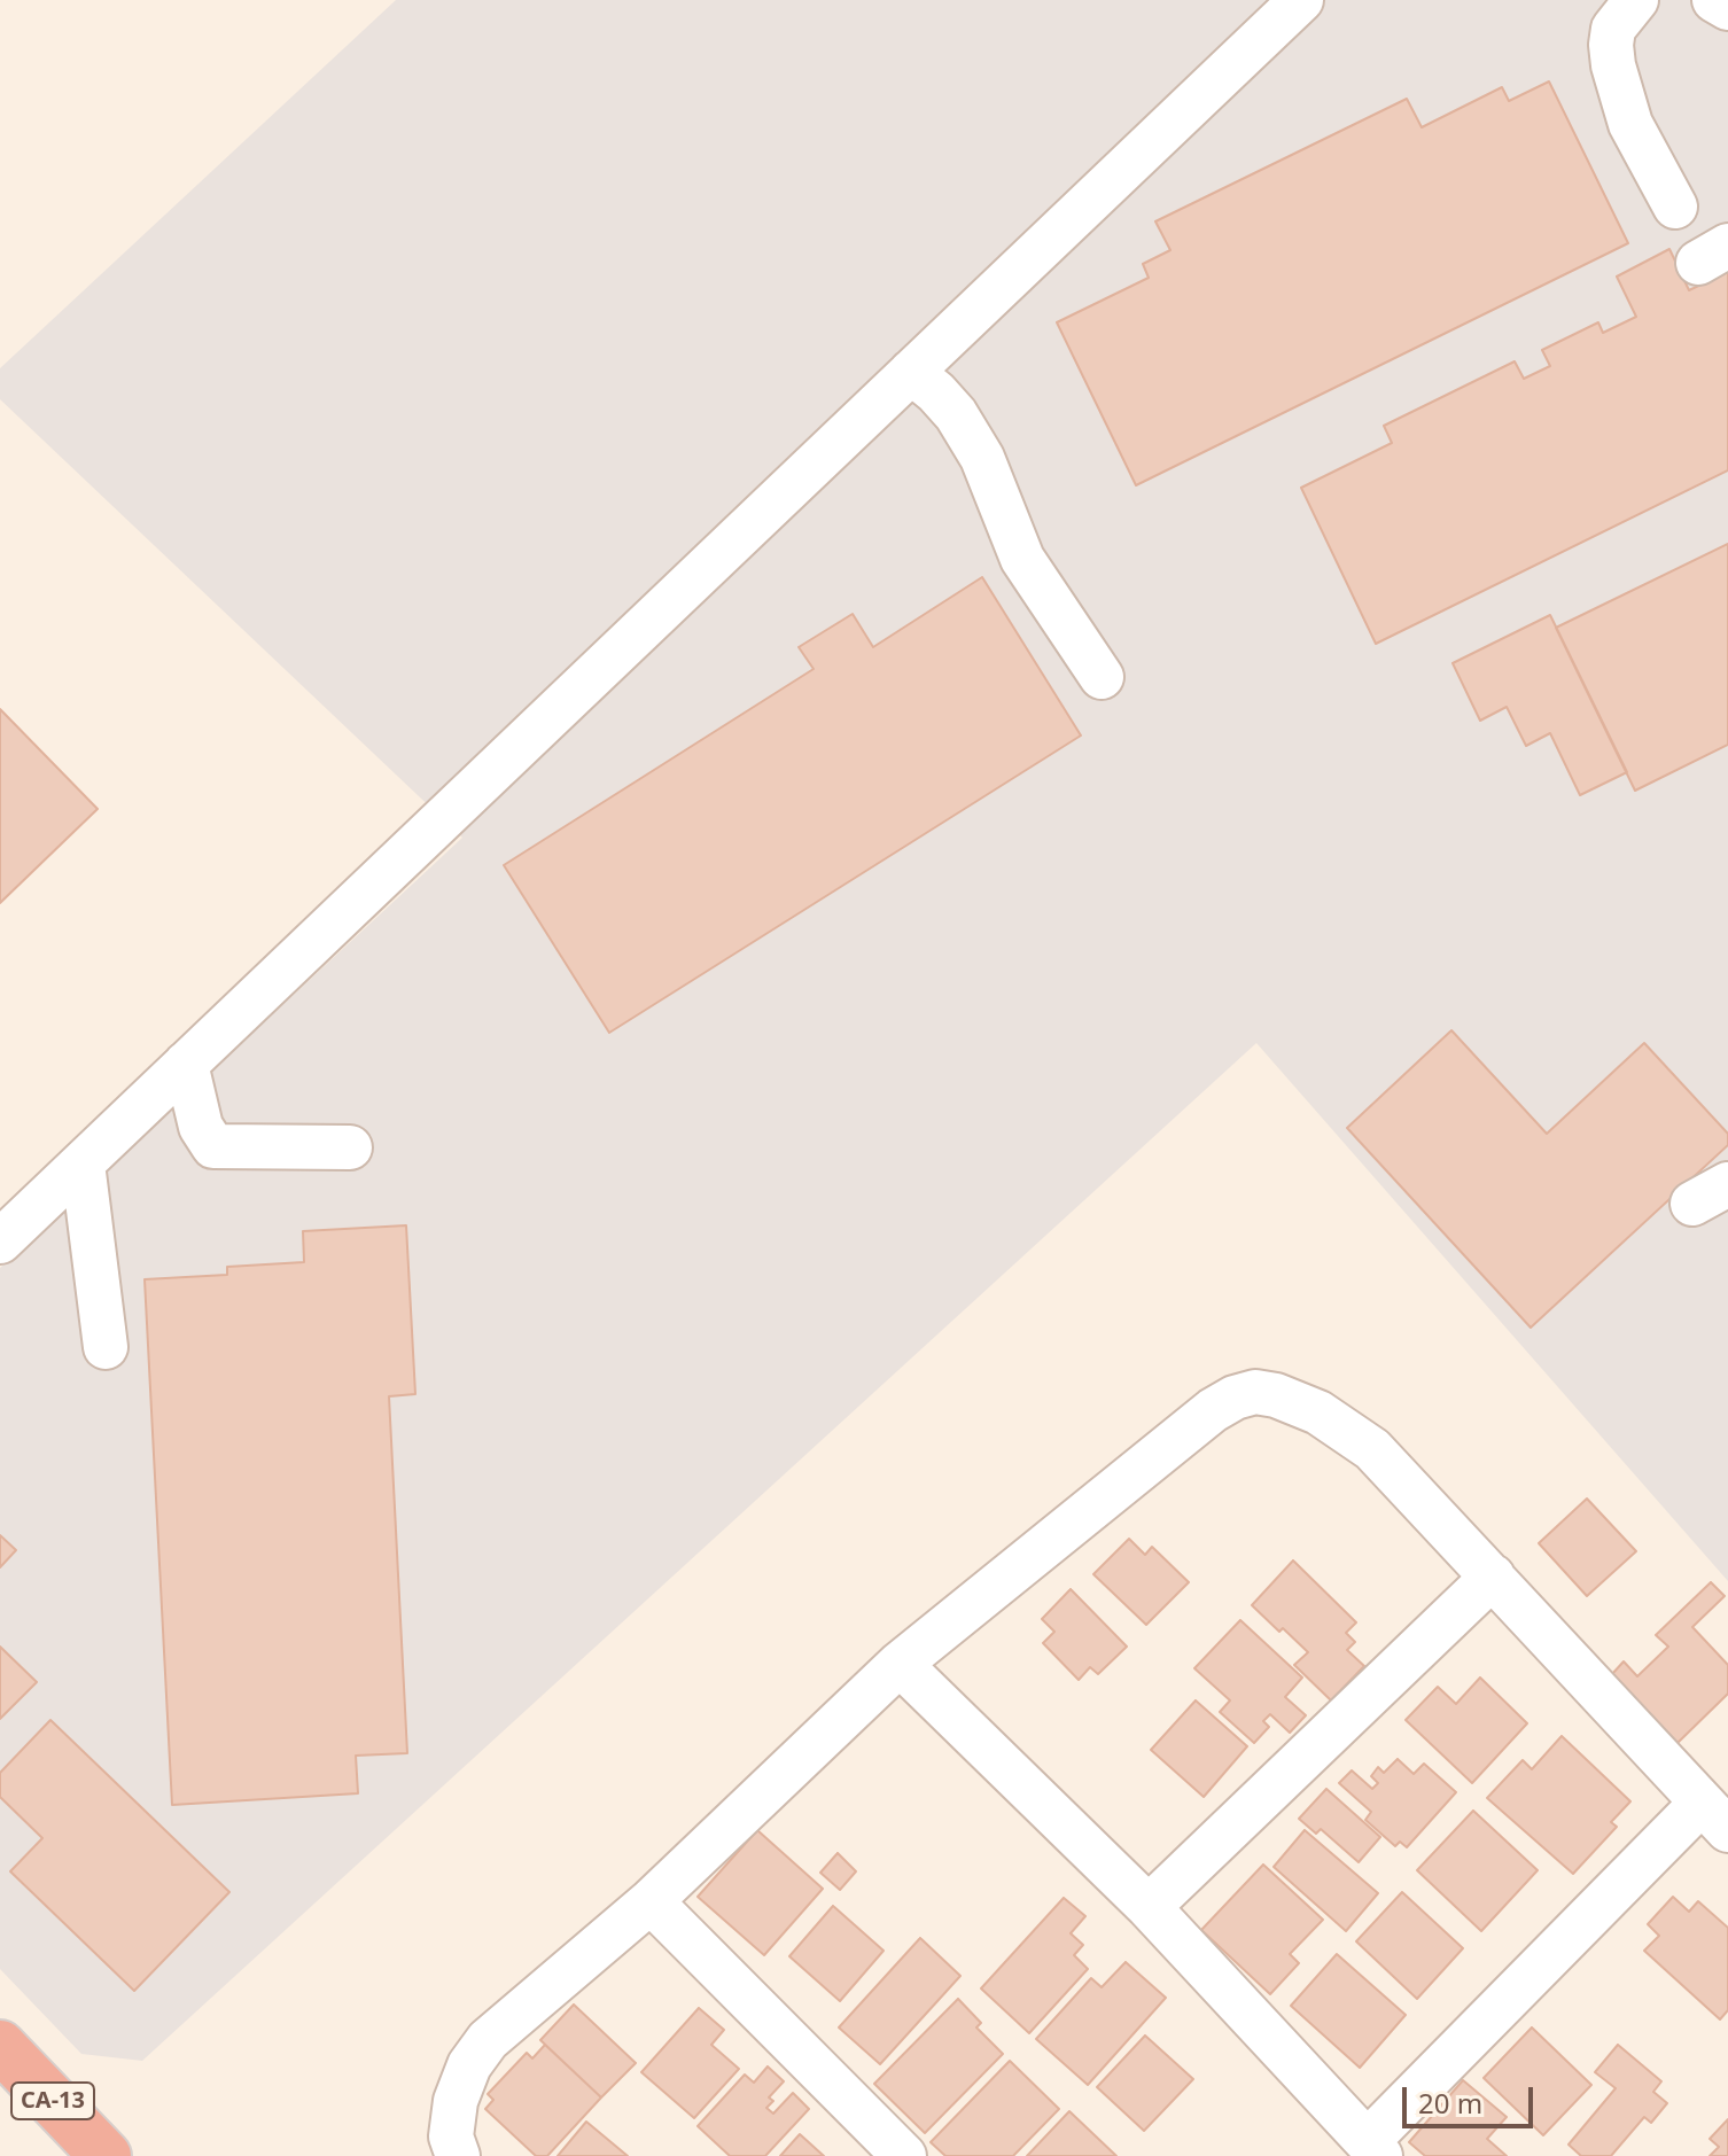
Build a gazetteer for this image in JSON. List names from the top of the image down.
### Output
{
  "streets": {
    "highway": ["CA-13"]
  },
  "scale_bar": "20 m"
}
